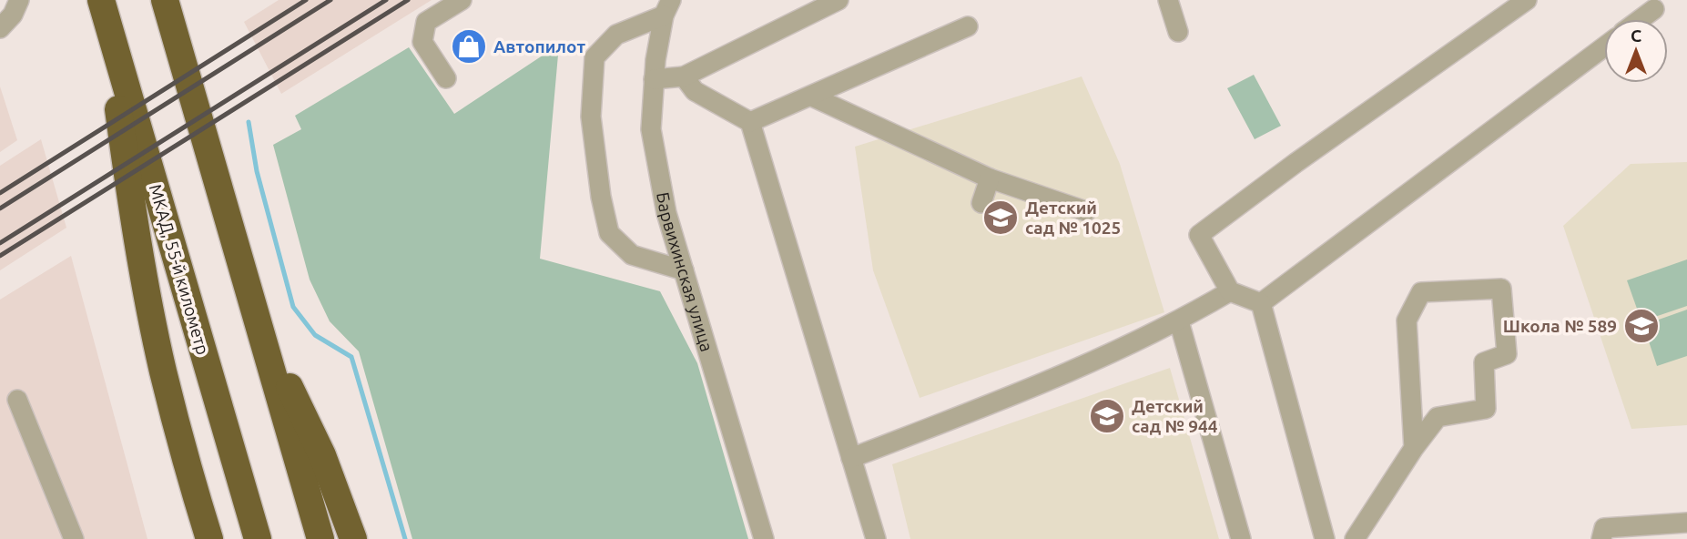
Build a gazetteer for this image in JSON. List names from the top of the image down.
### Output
{
  "streets": {
    "highway": ["МКАД, 55-й километр"],
    "street": ["Барвихинская улица"]
  },
  "places": {
    "shop": ["Автопилот"],
    "school or university": ["Детский сад № 1025", "Школа № 589", "Детский сад № 944"]
  },
  "north": "top"
}
